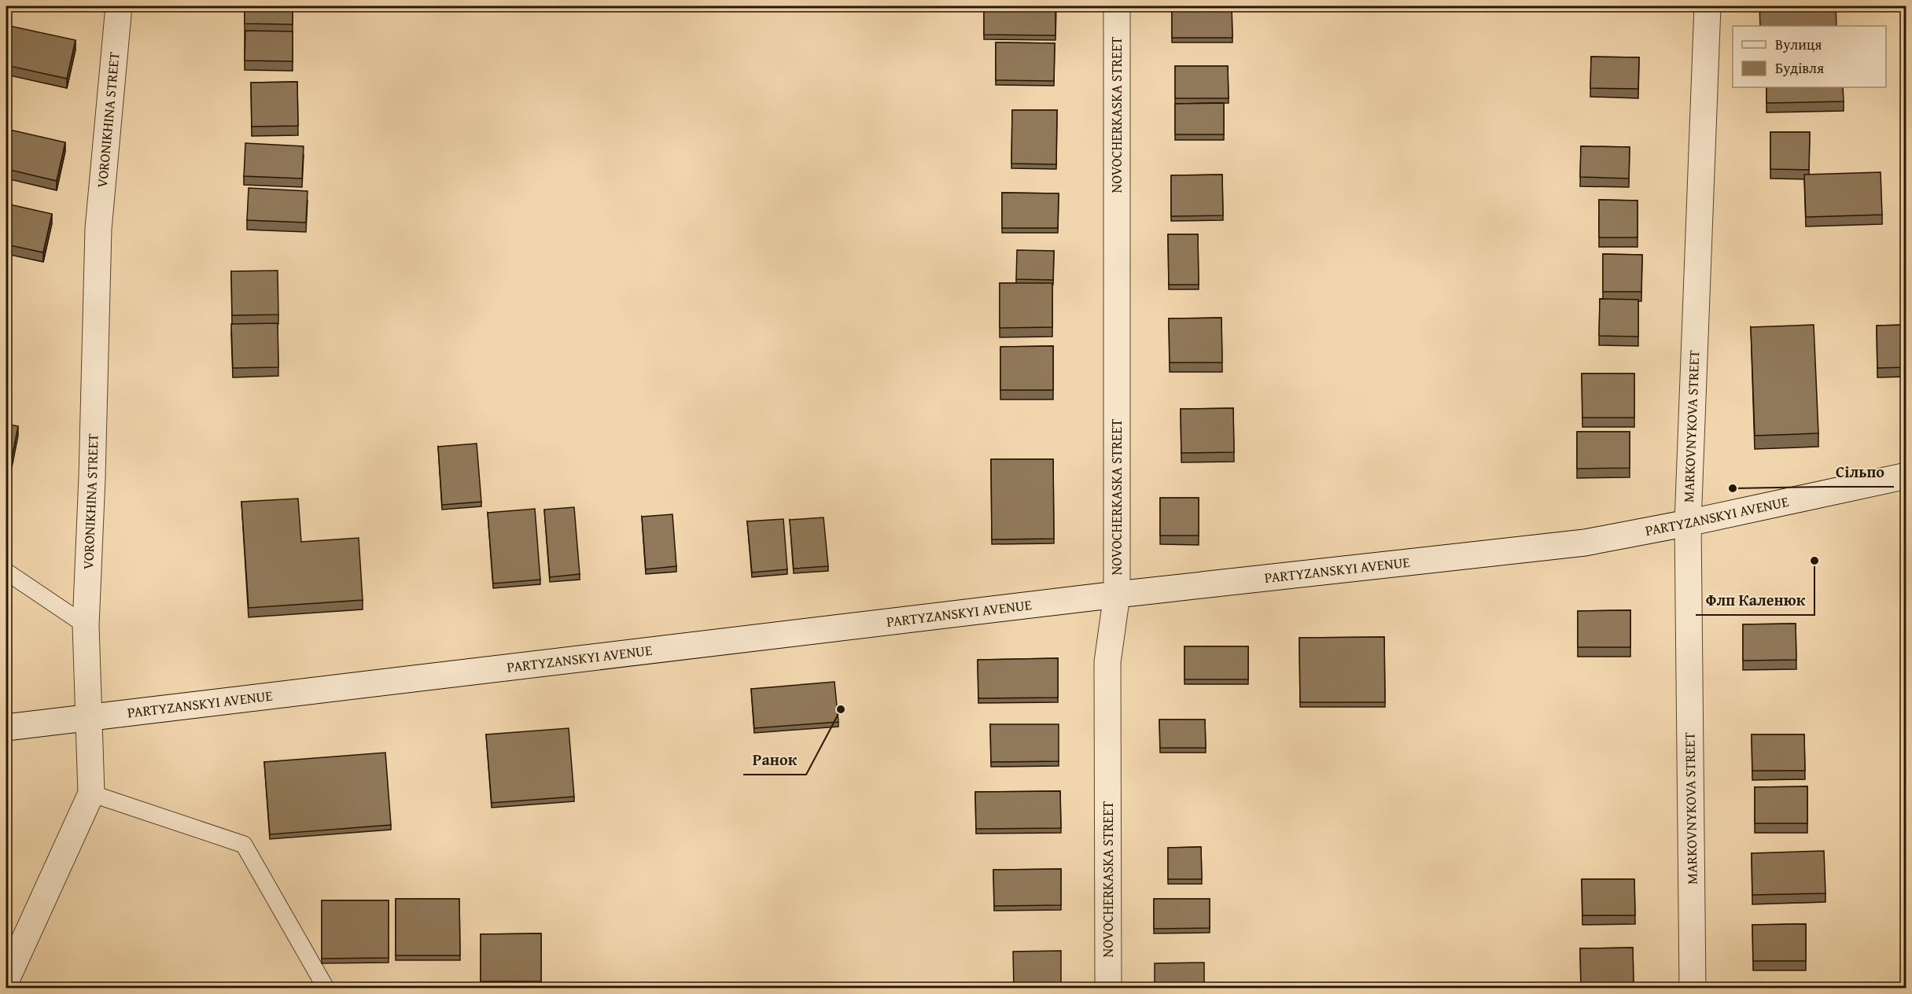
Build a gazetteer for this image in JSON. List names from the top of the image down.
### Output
{
  "streets": {
    "street": [
      "NOVOCHERKASKA STREET",
      "VORONIKHINA STREET",
      "MARKOVNYKOVA STREET",
      "PARTYZANSKYI AVENUE"
    ]
  },
  "crossings": [
    ["NOVOCHERKASKA STREET", "PARTYZANSKYI AVENUE"],
    ["VORONIKHINA STREET", "PARTYZANSKYI AVENUE"],
    ["MARKOVNYKOVA STREET", "PARTYZANSKYI AVENUE"]
  ],
  "places": ["Сільпо", "Флп Каленюк", "Ранок"],
  "legend": ["Вулиця", "Будівля"]
}
